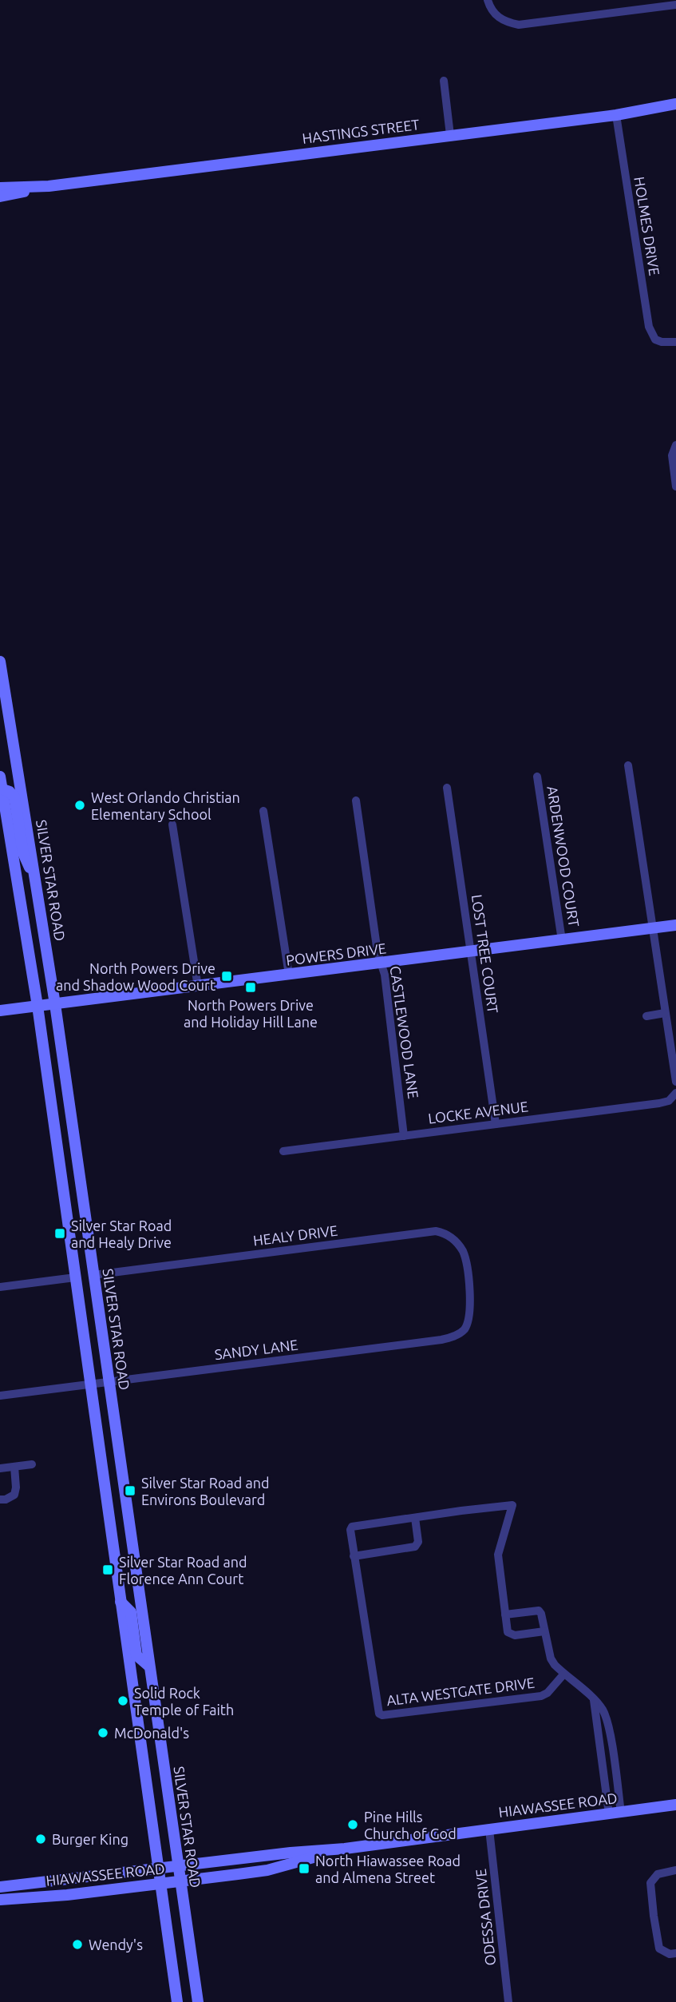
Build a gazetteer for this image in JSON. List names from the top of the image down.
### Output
{
  "streets": {
    "main road": [
      "HASTINGS STREET",
      "SILVER STAR ROAD",
      "POWERS DRIVE",
      "HIAWASSEE ROAD"
    ],
    "street": [
      "HOLMES DRIVE",
      "ARDENWOOD COURT",
      "LOST TREE COURT",
      "CASTLEWOOD LANE",
      "LOCKE AVENUE",
      "HEALY DRIVE",
      "SANDY LANE",
      "ALTA WESTGATE DRIVE",
      "ODESSA DRIVE"
    ]
  },
  "crossings": [
    ["HASTINGS STREET", "HOLMES DRIVE"],
    ["ARDENWOOD COURT", "POWERS DRIVE"],
    ["SILVER STAR ROAD", "POWERS DRIVE"],
    ["SILVER STAR ROAD", "HEALY DRIVE"],
    ["SILVER STAR ROAD", "SANDY LANE"],
    ["SILVER STAR ROAD", "HIAWASSEE ROAD"],
    ["POWERS DRIVE", "LOST TREE COURT"],
    ["POWERS DRIVE", "CASTLEWOOD LANE"],
    ["LOST TREE COURT", "LOCKE AVENUE"],
    ["CASTLEWOOD LANE", "LOCKE AVENUE"],
    ["HEALY DRIVE", "SANDY LANE"],
    ["HIAWASSEE ROAD", "ODESSA DRIVE"]
  ],
  "places": {
    "other": [
      "West Orlando Christian Elementary School",
      "Solid Rock Temple of Faith",
      "McDonald's",
      "Pine Hills Church of God",
      "Burger King",
      "Wendy's"
    ],
    "transit": [
      "North Powers Drive and Shadow Wood Court",
      "North Powers Drive and Holiday Hill Lane",
      "Silver Star Road and Healy Drive",
      "Silver Star Road and Environs Boulevard",
      "Silver Star Road and Florence Ann Court",
      "North Hiawassee Road and Almena Street"
    ]
  }
}
